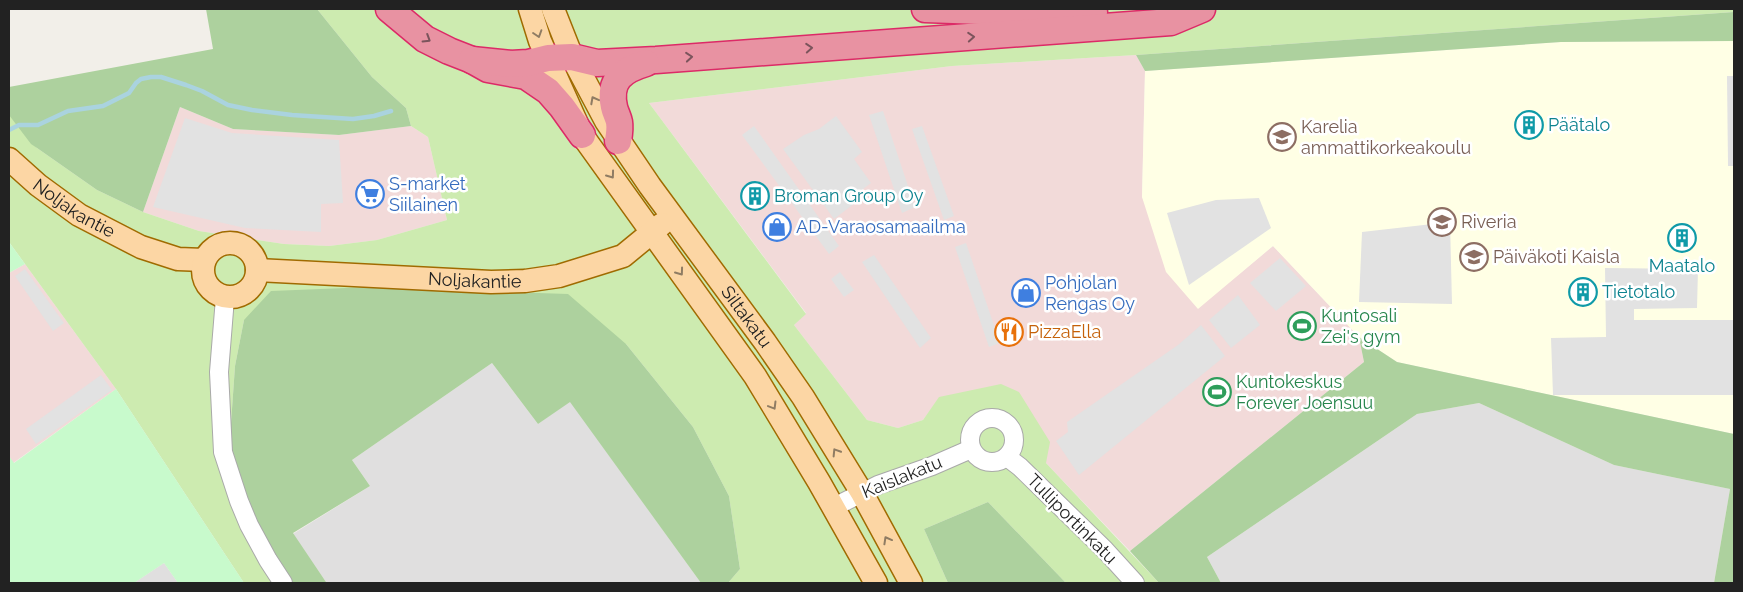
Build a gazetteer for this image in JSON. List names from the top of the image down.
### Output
{
  "streets": {
    "main road": ["Noljakantie", "Siltakatu"],
    "street": ["Kaislakatu", "Tulliportinkatu"]
  },
  "crossings": [
    ["Noljakantie", "Siltakatu"],
    ["Siltakatu", "Kaislakatu"],
    ["Kaislakatu", "Tulliportinkatu"]
  ],
  "places": {
    "building": [
      "Päätalo",
      "Broman Group Oy",
      "Maatalo",
      "Tietotalo"
    ],
    "school or university": ["Karelia ammattikorkeakoulu", "Riveria", "Päiväkoti Kaisla"],
    "supermarket": ["S-market Siilainen"],
    "shop": ["AD-Varaosamaailma", "Pohjolan Rengas Oy"],
    "sports": ["Kuntosali Zei's gym", "Kuntokeskus Forever Joensuu"],
    "restaurant": ["PizzaElla"]
  }
}
